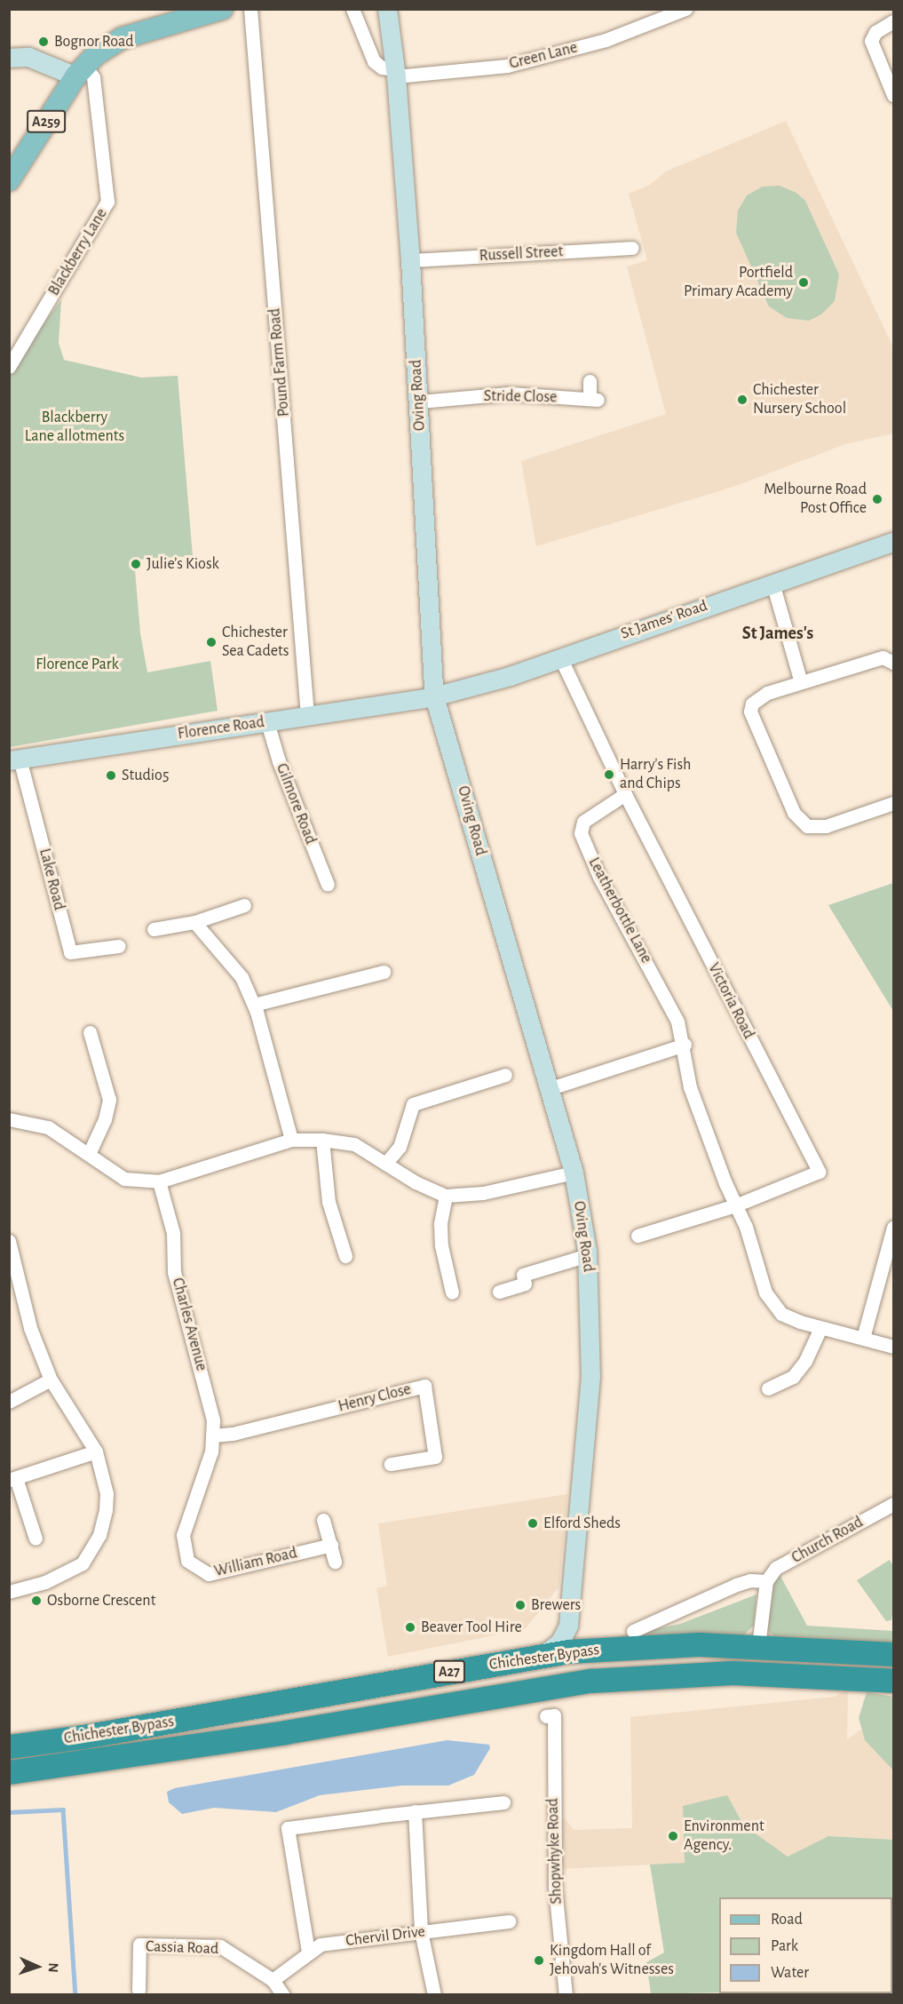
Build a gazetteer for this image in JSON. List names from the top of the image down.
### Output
{
  "streets": {
    "highway": ["Chichester Bypass", "A27"],
    "main road": [
      "A259",
      "Oving Road",
      "St James' Road",
      "Florence Road"
    ],
    "street": [
      "Green Lane",
      "Blackberry Lane",
      "Russell Street",
      "Pound Farm Road",
      "Stride Close",
      "Gilmore Road",
      "Lake Road",
      "Leatherbottle Lane",
      "Victoria Road",
      "Charles Avenue",
      "Henry Close",
      "Church Road",
      "William Road",
      "Shopwhyke Road",
      "Chervil Drive",
      "Cassia Road"
    ]
  },
  "crossings": [
    ["Green Lane", "Oving Road"],
    ["A259", "Blackberry Lane"],
    ["Russell Street", "Oving Road"],
    ["Pound Farm Road", "Florence Road"],
    ["Oving Road", "Stride Close"],
    ["Oving Road", "St James' Road"],
    ["Oving Road", "Florence Road"],
    ["Oving Road", "Chichester Bypass"],
    ["St James' Road", "Florence Road"],
    ["St James' Road", "Victoria Road"],
    ["Florence Road", "Gilmore Road"],
    ["Florence Road", "Lake Road"],
    ["Leatherbottle Lane", "Victoria Road"],
    ["Charles Avenue", "Henry Close"],
    ["Charles Avenue", "William Road"],
    ["Henry Close", "William Road"],
    ["Chervil Drive", "Cassia Road"]
  ],
  "districts": ["St James's"],
  "parks": ["Blackberry Lane allotments", "Florence Park"],
  "places": [
    "Bognor Road",
    "Portfield Primary Academy",
    "Chichester Nursery School",
    "Melbourne Road Post Office",
    "Julie’s Kiosk",
    "Chichester Sea Cadets",
    "Harry's Fish and Chips",
    "Studio5",
    "Elford Sheds",
    "Osborne Crescent",
    "Brewers",
    "Beaver Tool Hire",
    "Environment Agency.",
    "Kingdom Hall of Jehovah's Witnesses"
  ],
  "legend": ["Road", "Park", "Water"],
  "north": "right"
}
